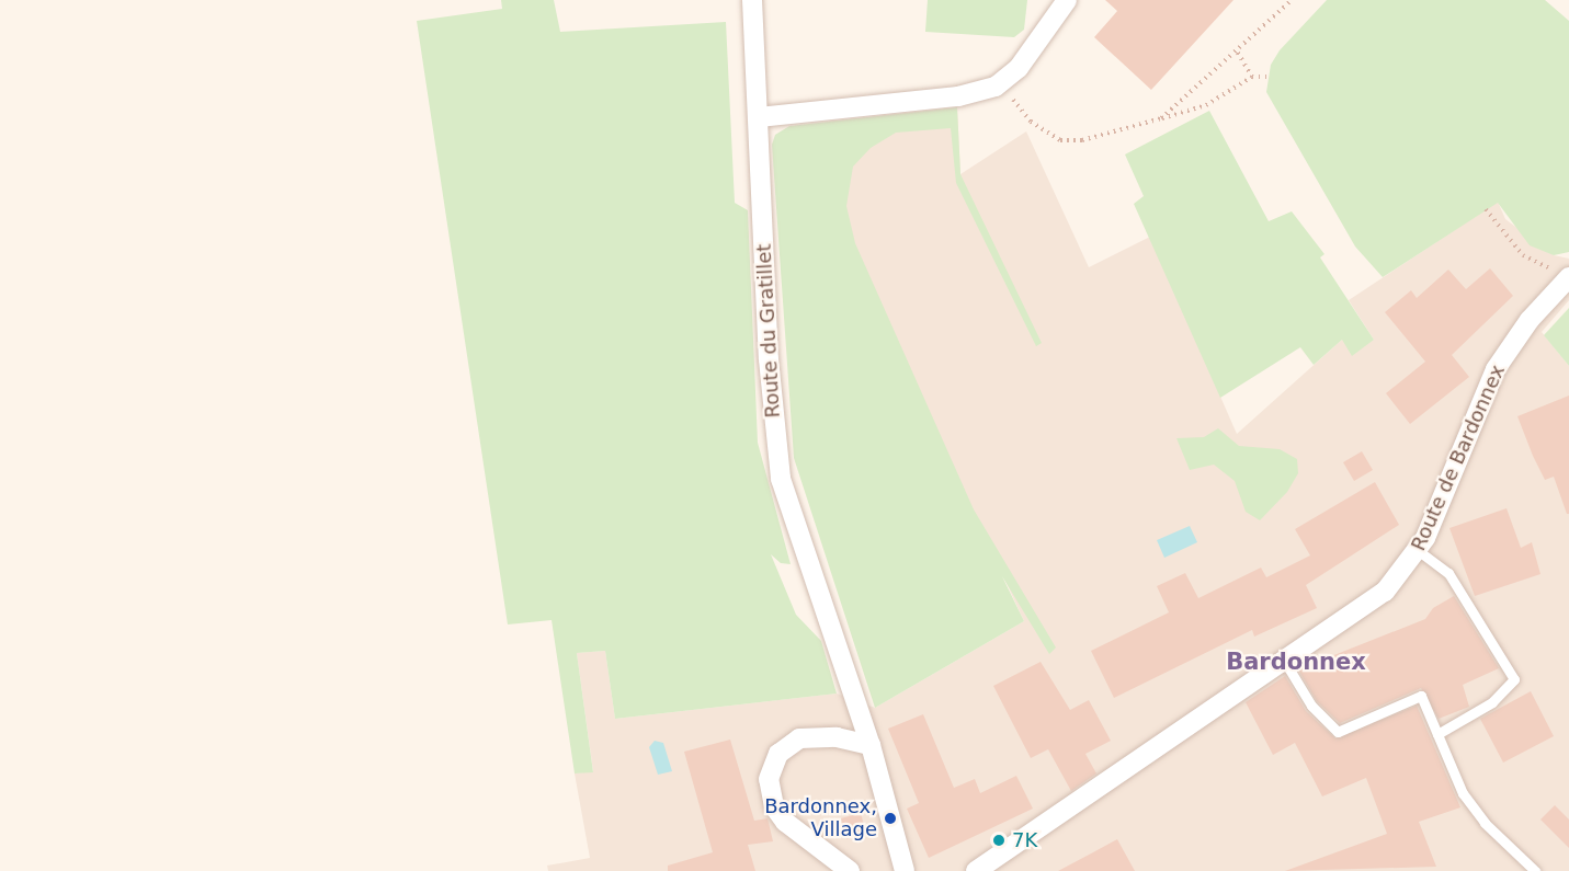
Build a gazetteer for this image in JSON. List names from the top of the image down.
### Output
{
  "streets": {
    "street": ["Route du Gratillet", "Route de Bardonnex"]
  },
  "districts": ["Bardonnex"],
  "places": ["Bardonnex, Village", "7K"]
}
